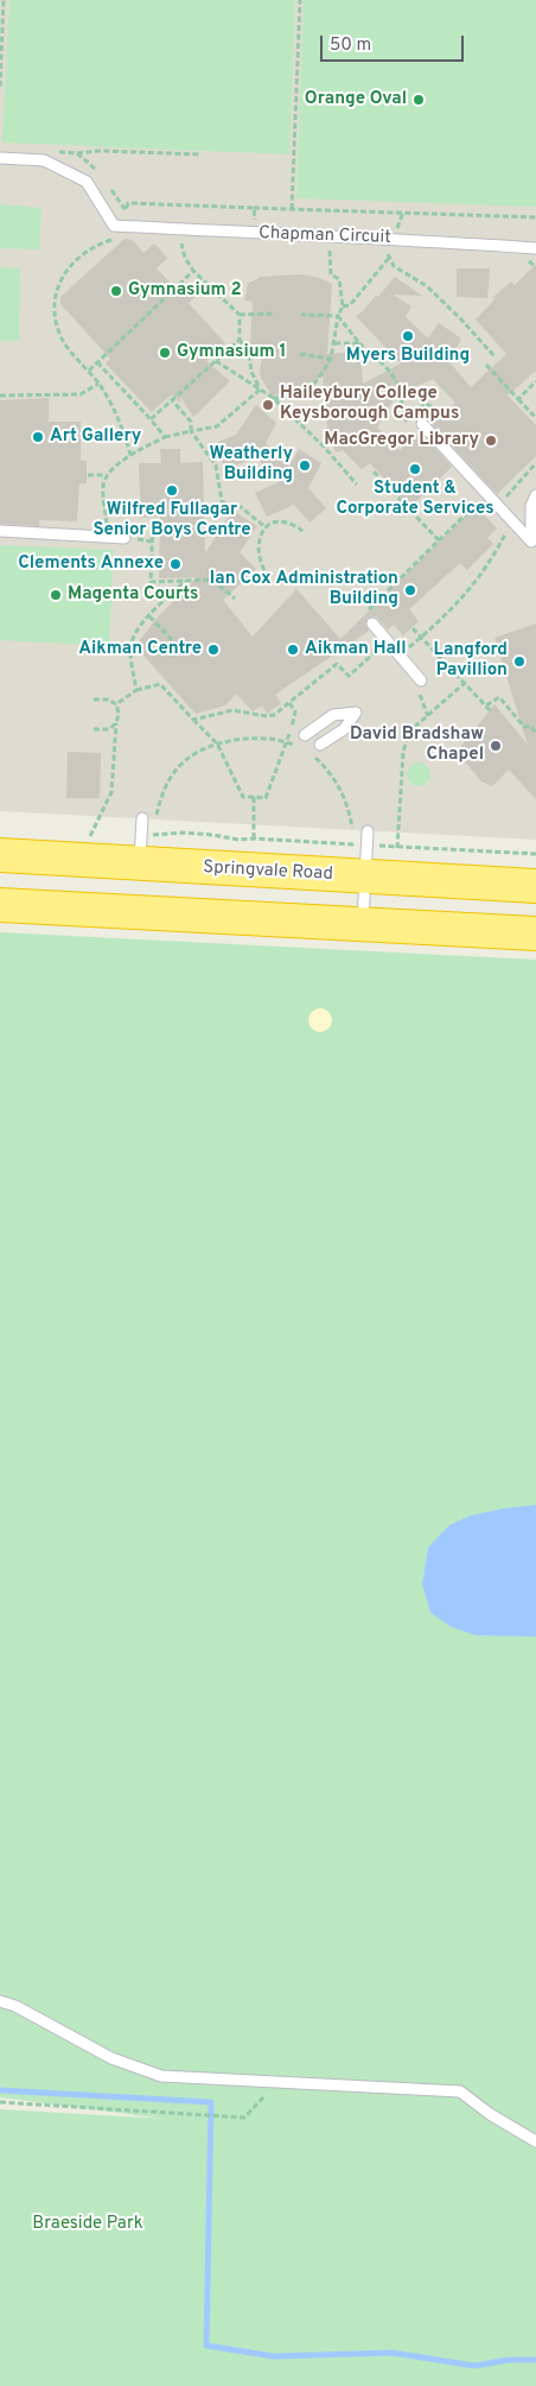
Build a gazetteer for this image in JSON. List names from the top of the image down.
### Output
{
  "streets": {
    "highway": ["Springvale Road"],
    "lane": ["Chapman Circuit"]
  },
  "parks": ["Braeside Park"],
  "places": [
    "Orange Oval",
    "Gymnasium 2",
    "Myers Building",
    "Gymnasium 1",
    "Haileybury College Keysborough Campus",
    "Art Gallery",
    "MacGregor Library",
    "Weatherly Building",
    "Student & Corporate Services",
    "Wilfred Fullagar Senior Boys Centre",
    "Clements Annexe",
    "Ian Cox Administration Building",
    "Magenta Courts",
    "Aikman Centre",
    "Aikman Hall",
    "Langford Pavillion",
    "David Bradshaw Chapel"
  ],
  "scale_bar": "50 m"
}
